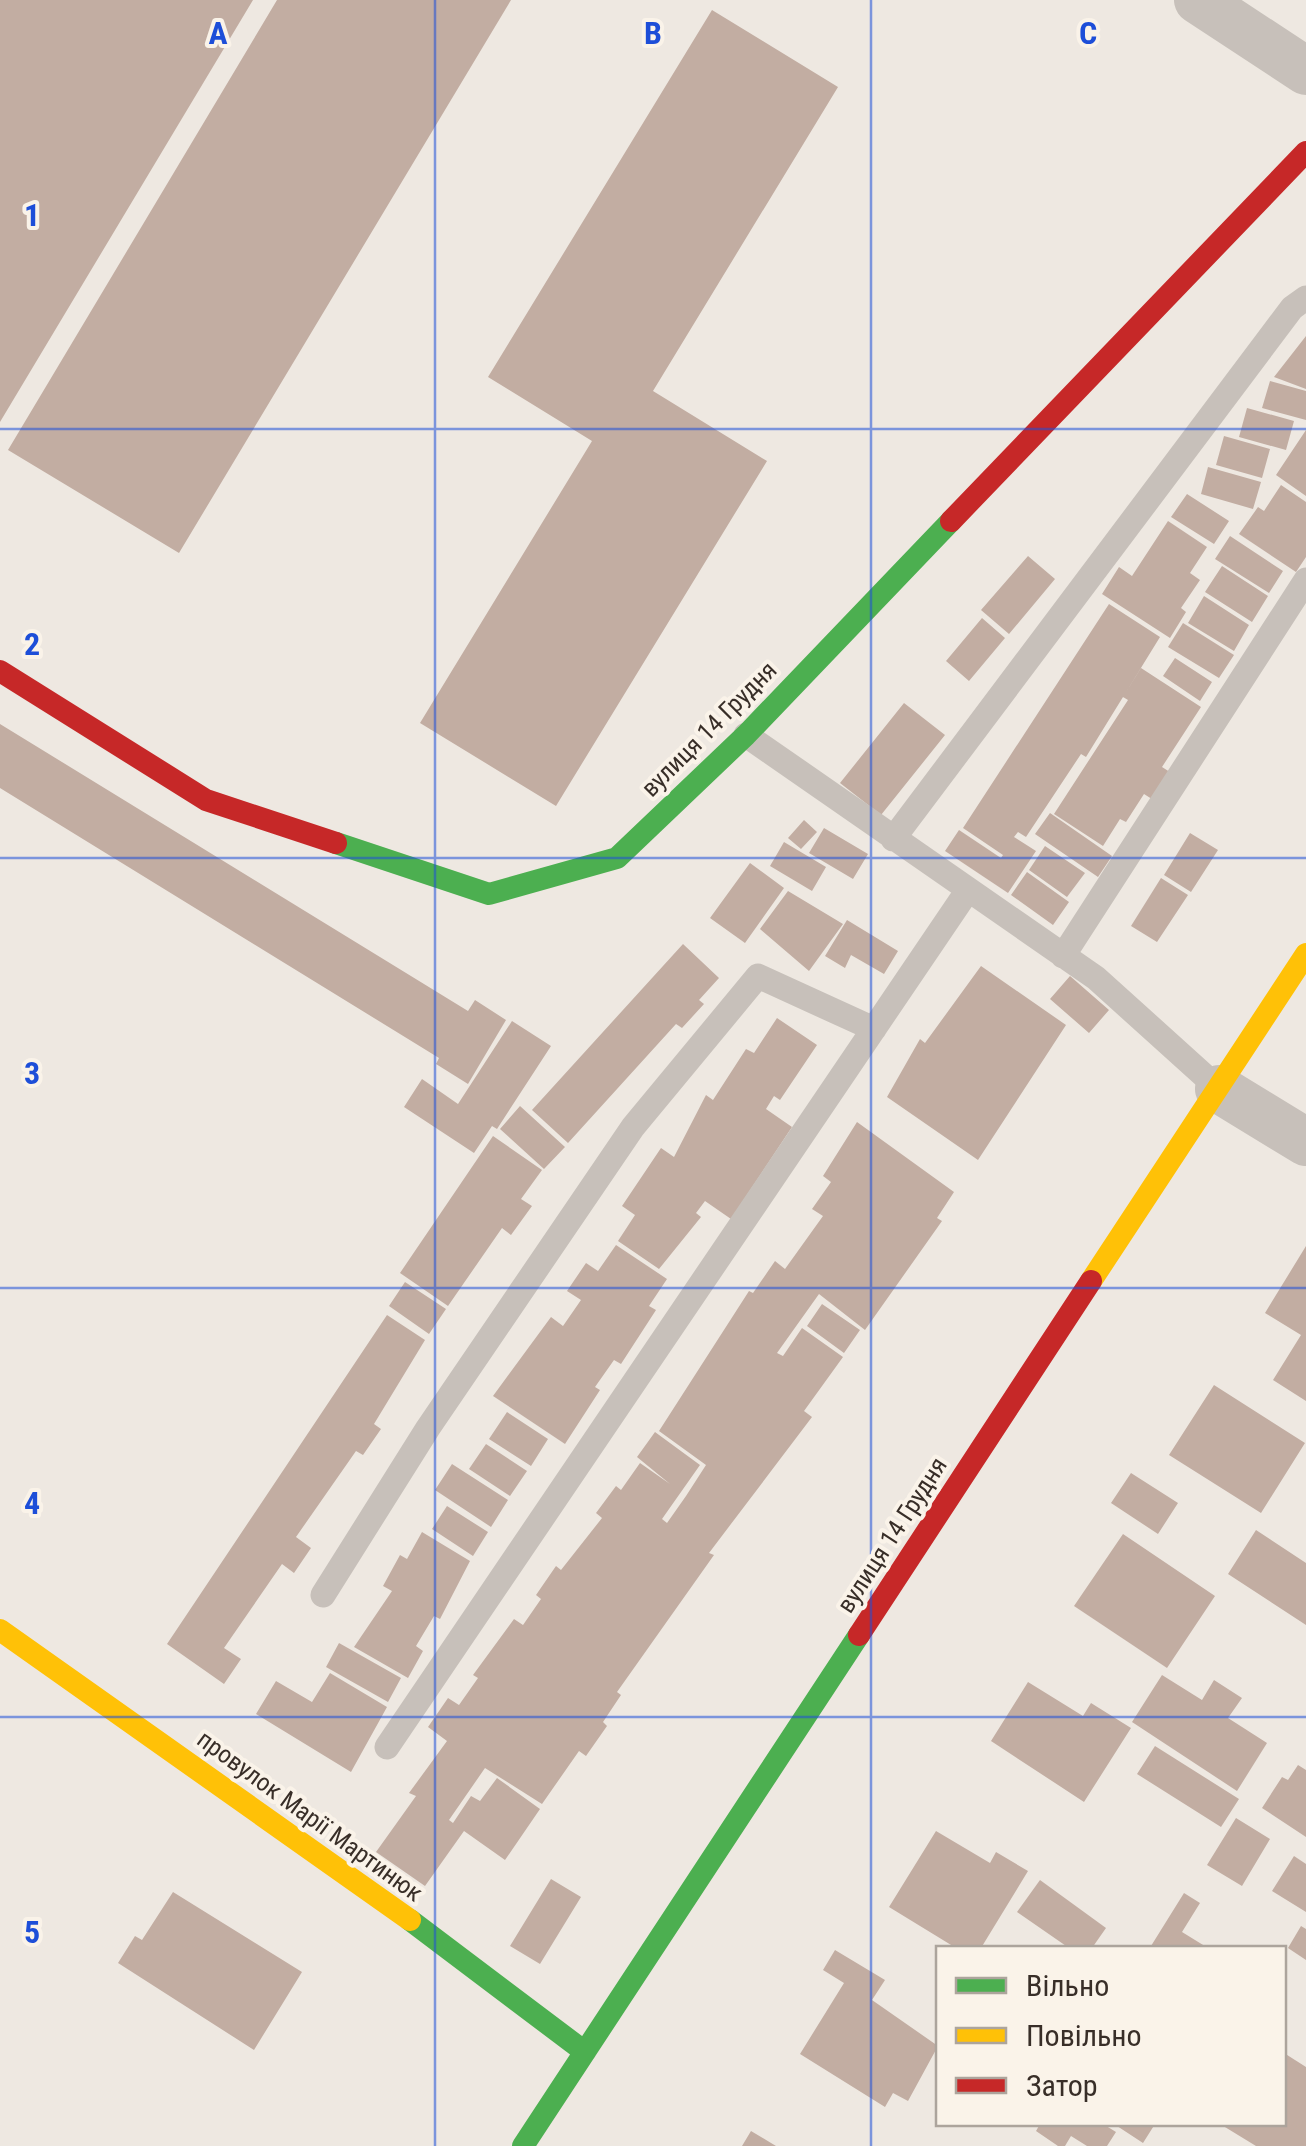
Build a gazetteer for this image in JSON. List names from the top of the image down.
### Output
{
  "streets": {
    "street": ["вулиця 14 Грудня", "провулок Марії Мартинюк"]
  },
  "crossings": [
    ["вулиця 14 Грудня", "провулок Марії Мартинюк"]
  ],
  "legend": ["Вільно", "Повільно", "Затор"],
  "grid": {
    "columns": ["A", "B", "C"],
    "rows": [
      "1",
      "2",
      "3",
      "4",
      "5"
    ]
  }
}
